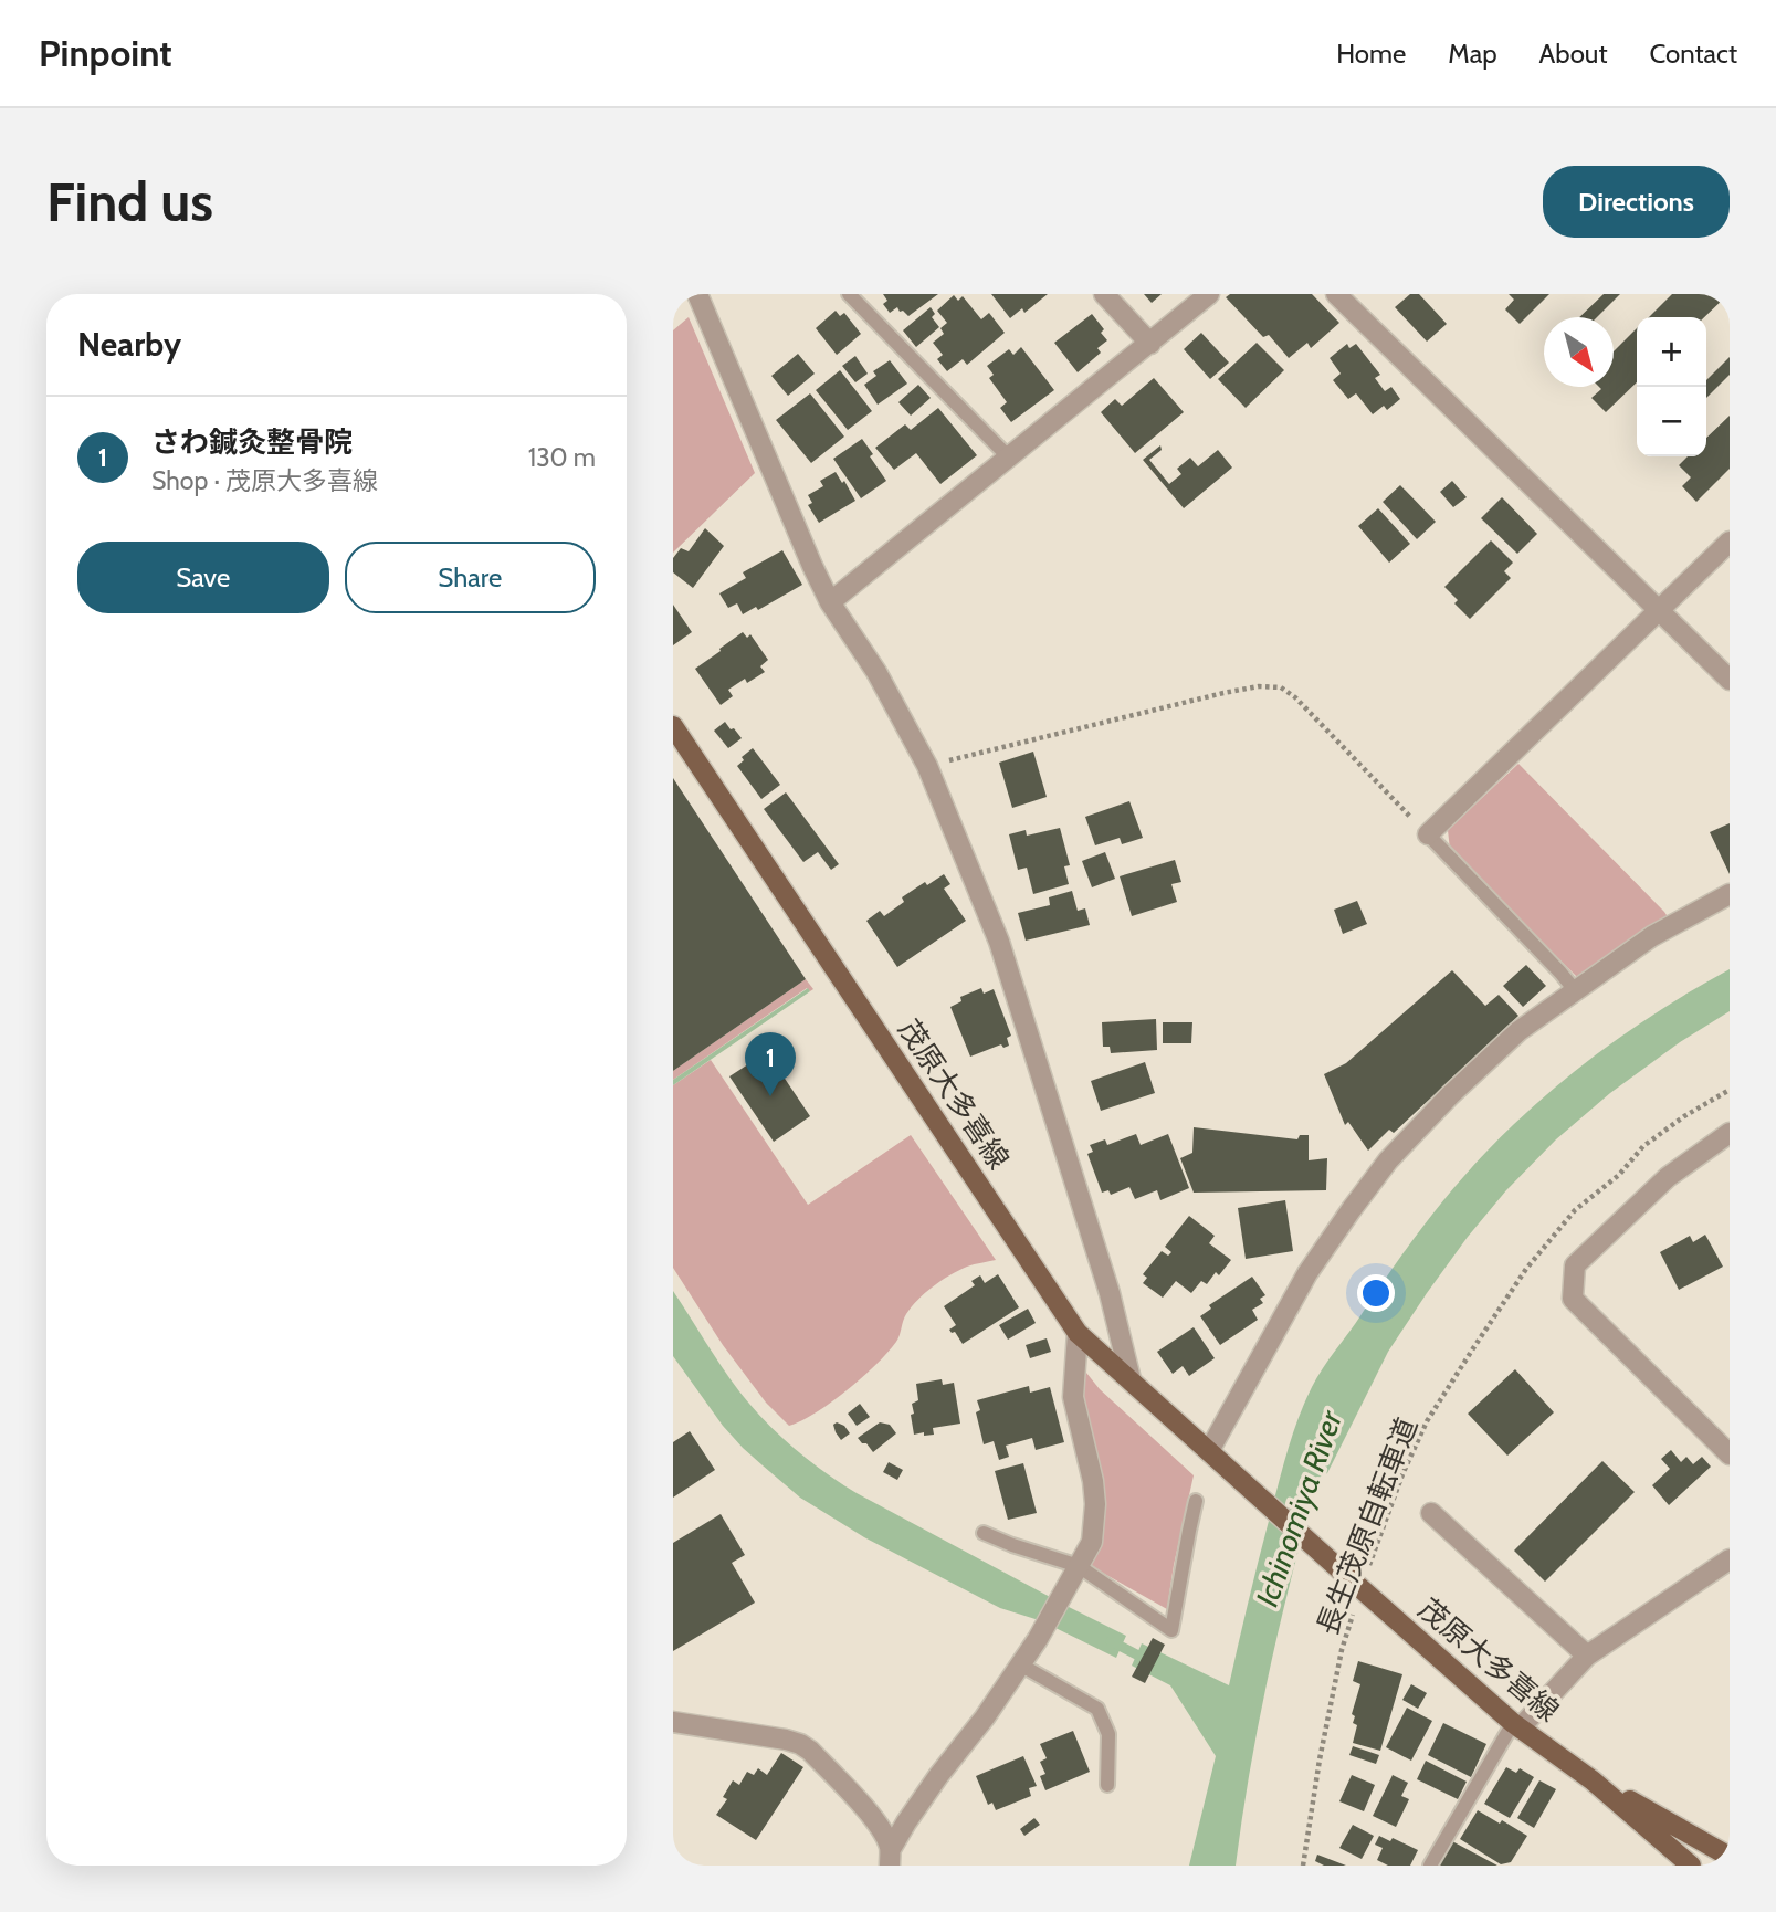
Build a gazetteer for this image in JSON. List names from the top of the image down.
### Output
{
  "streets": {
    "main road": ["茂原大多喜線"],
    "path": ["長生茂原自転車道"]
  },
  "crossings": [
    ["茂原大多喜線", "長生茂原自転車道"]
  ],
  "water": ["Ichinomiya River"],
  "north": "bottom right",
  "page": {
    "header": "Pinpoint",
    "nav": [
      "Home",
      "Map",
      "About",
      "Contact"
    ],
    "buttons": [
      "Directions",
      ["Save", "Share"]
    ],
    "title": "Find us",
    "heading": "Nearby",
    "map_buttons": ["+", "−"],
    "list": [
      {
        "mark": "1",
        "name": "さわ鍼灸整骨院",
        "note": "Shop · 茂原大多喜線",
        "value": "130 m"
      }
    ],
    "pins": "1"
  }
}
